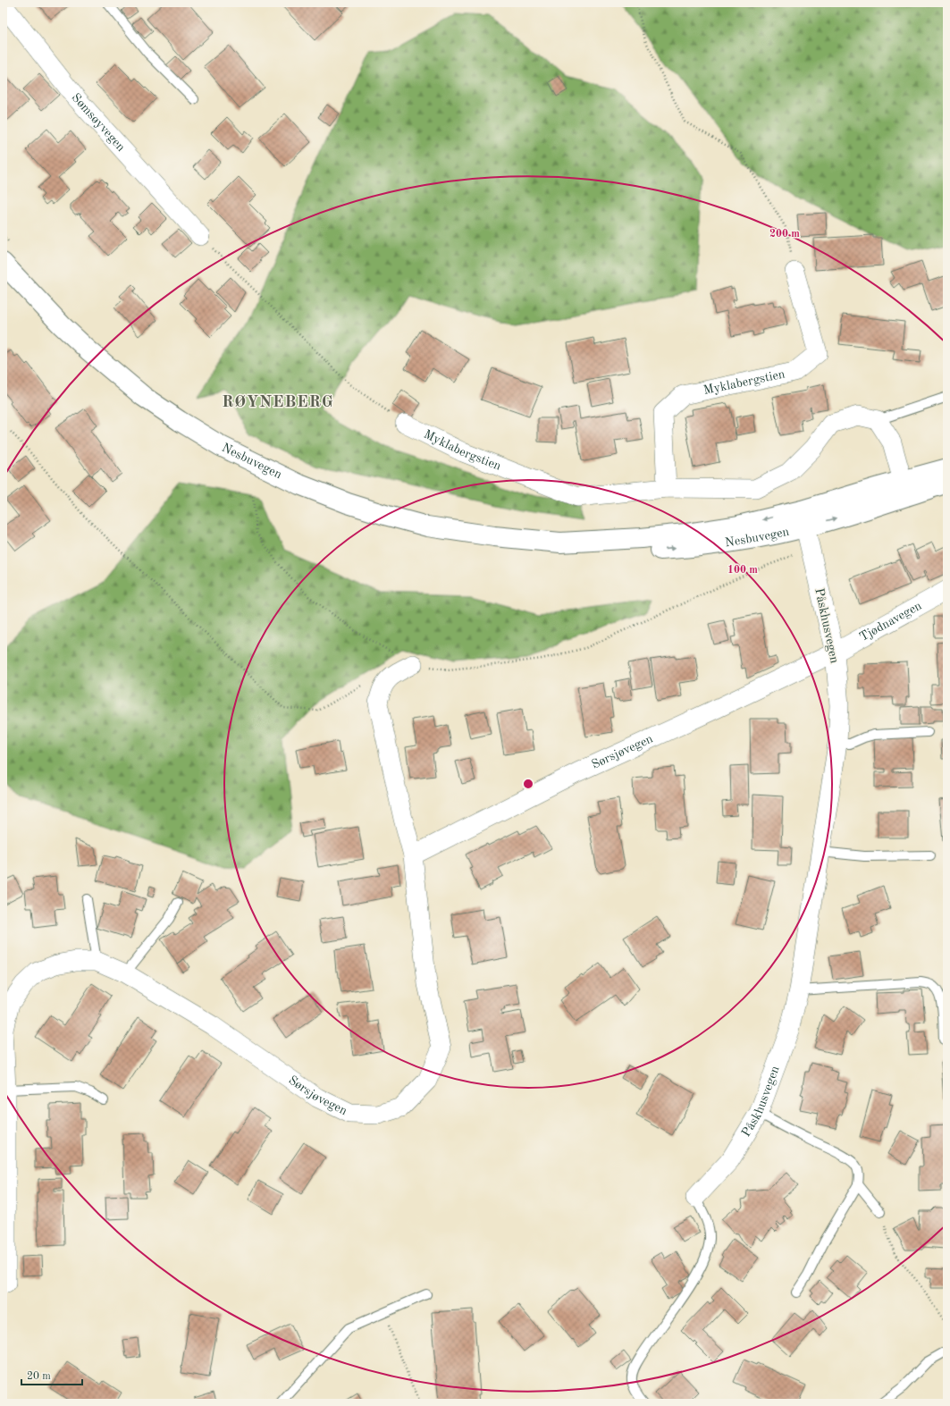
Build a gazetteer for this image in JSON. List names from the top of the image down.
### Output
{
  "streets": {
    "main road": ["Nesbuvegen"],
    "street": [
      "Sømsøyvegen",
      "Myklabergstien",
      "Tjødnavegen",
      "Påskhusvegen",
      "Sørsjøvegen"
    ]
  },
  "crossings": [
    ["Nesbuvegen", "Påskhusvegen"],
    ["Tjødnavegen", "Påskhusvegen"],
    ["Tjødnavegen", "Sørsjøvegen"],
    ["Påskhusvegen", "Sørsjøvegen"]
  ],
  "districts": ["RØYNEBERG"],
  "scale_bar": "20 m",
  "rings": ["200 m", "100 m"]
}
